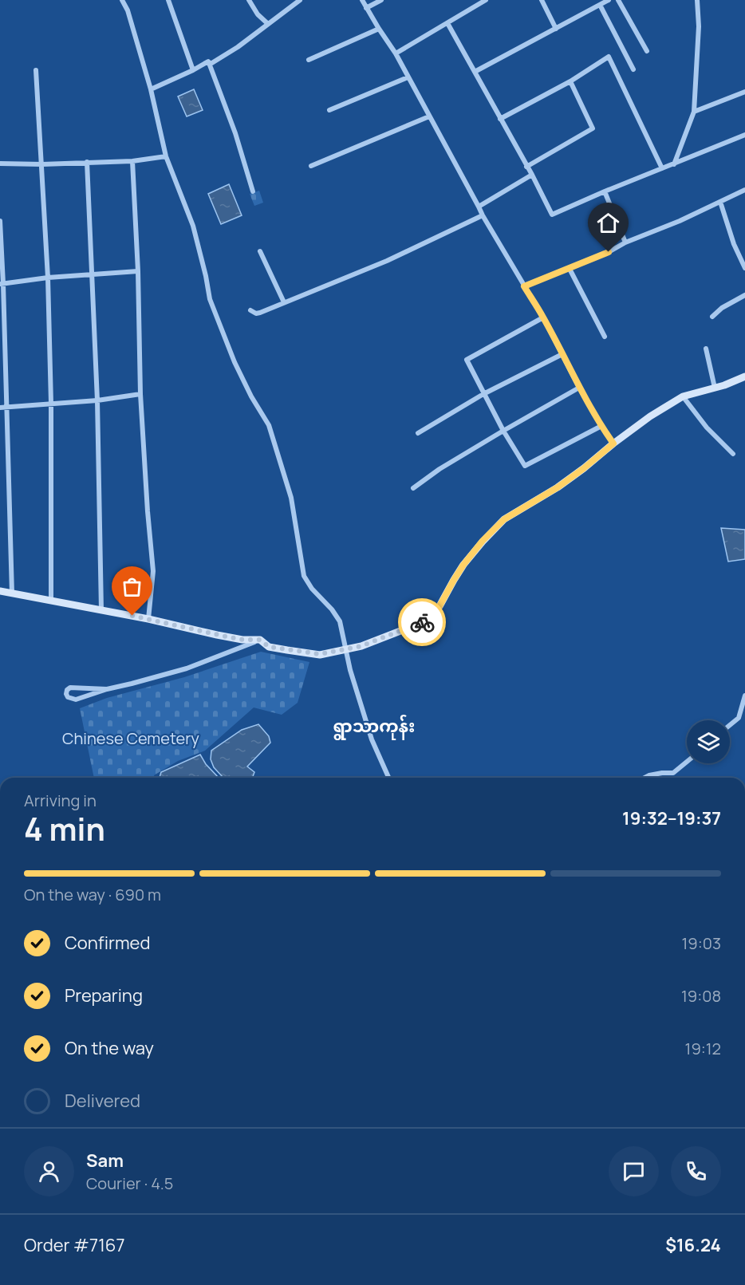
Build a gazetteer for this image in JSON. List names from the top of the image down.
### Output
{
  "districts": ["ရွာသာကုန်း"],
  "parks": ["Chinese Cemetery"],
  "page": {
    "heading": ["4 min", "Arriving in", "19:32–19:37"],
    "panel": [
      "Sam",
      "Courier · 4.5",
      "Order #7167",
      "$16.24"
    ],
    "bar": "On the way · 690 m",
    "list": [
      ["Confirmed", "19:03"],
      ["Preparing", "19:08"],
      ["On the way", "19:12"],
      "Delivered"
    ]
  }
}
